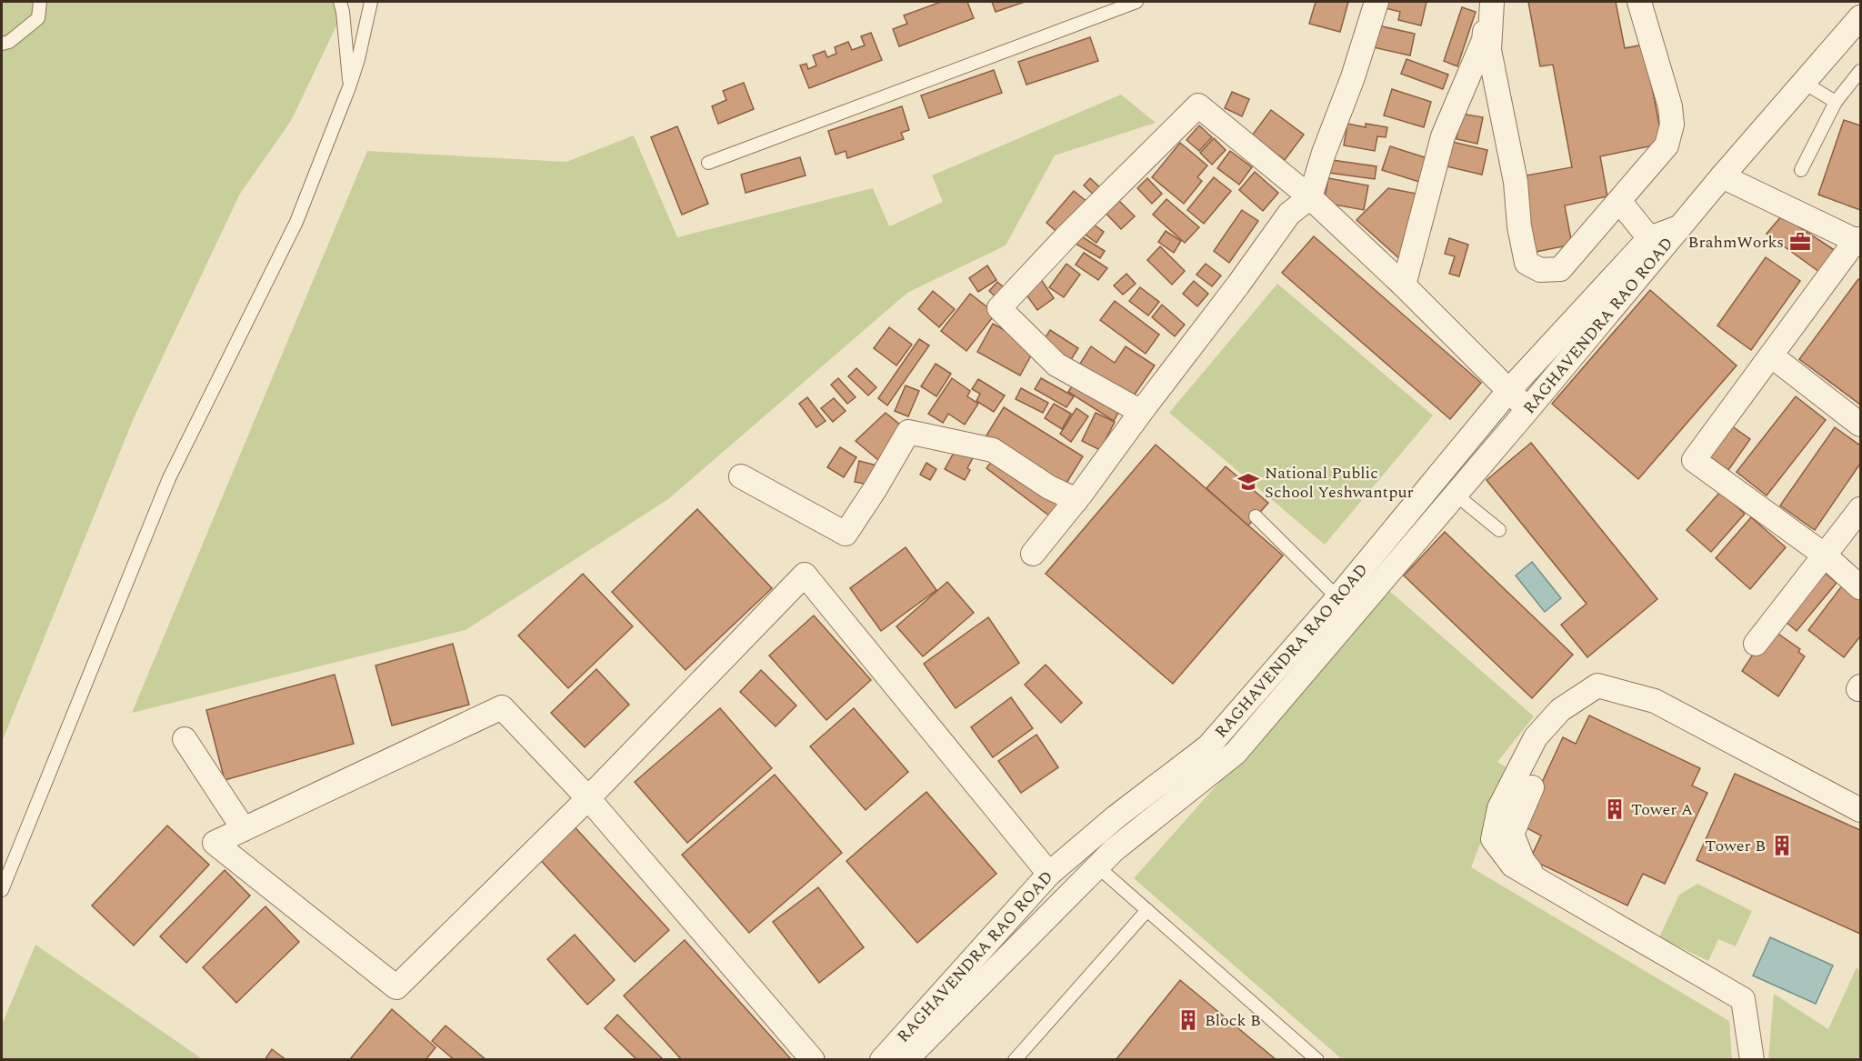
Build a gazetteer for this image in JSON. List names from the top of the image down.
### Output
{
  "streets": {
    "street": ["RAGHAVENDRA RAO ROAD"]
  },
  "places": {
    "office": ["BrahmWorks"],
    "school or university": ["National Public School Yeshwantpur"],
    "building": ["Tower A", "Tower B", "Block B"]
  }
}
